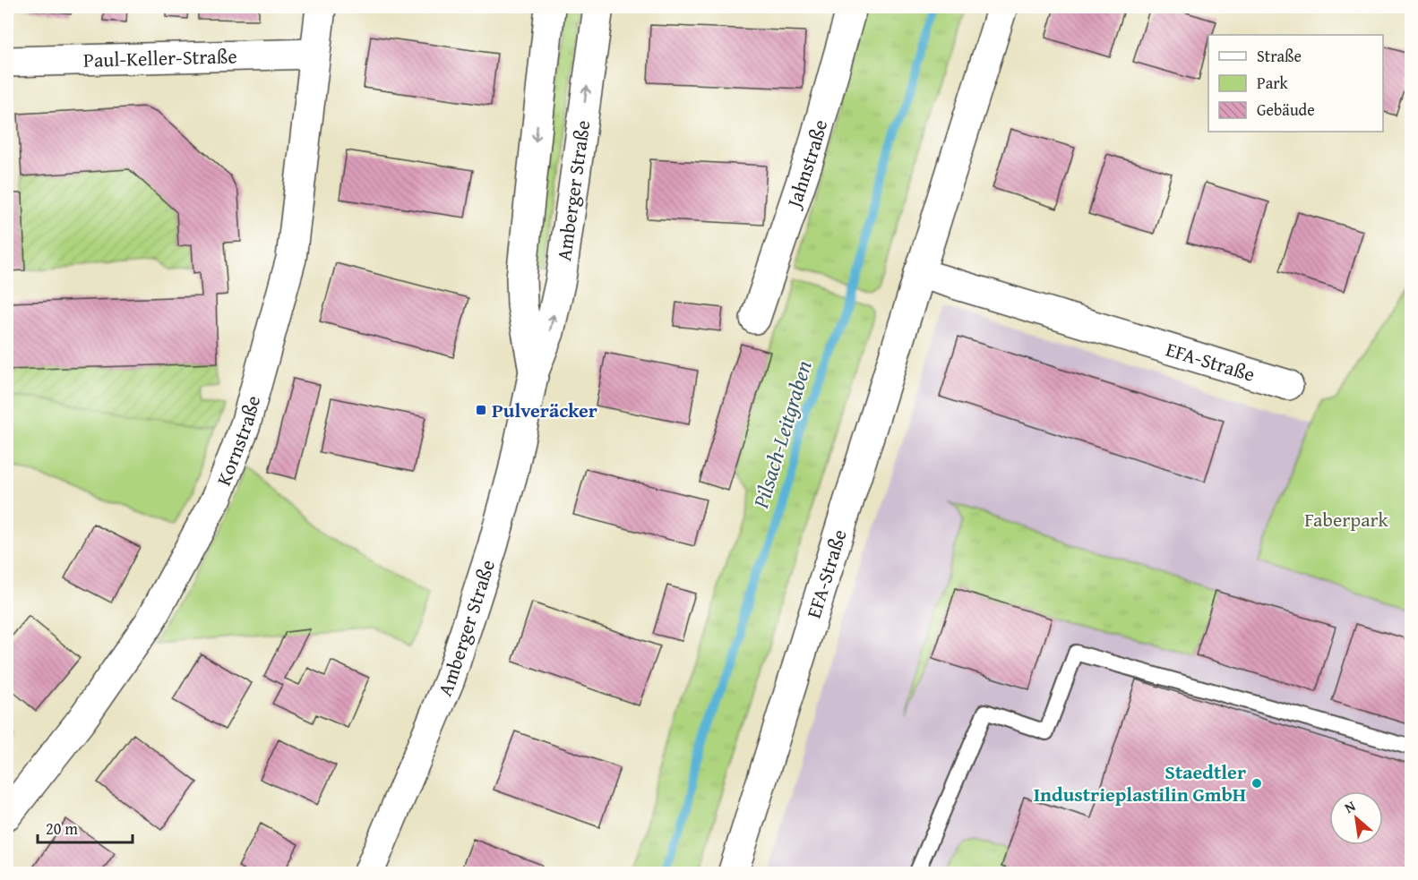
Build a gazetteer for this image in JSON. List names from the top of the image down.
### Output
{
  "streets": {
    "street": [
      "Paul-Keller-Straße",
      "Jahnstraße",
      "Amberger Straße",
      "EFA-Straße",
      "Kornstraße"
    ]
  },
  "crossings": [
    ["Paul-Keller-Straße", "Kornstraße"]
  ],
  "water": ["Pilsach-Leitgraben"],
  "parks": ["Faberpark"],
  "places": {
    "transit": ["Pulveräcker"],
    "other": ["Staedtler Industrieplastilin GmbH"]
  },
  "legend": ["Straße", "Park", "Gebäude"],
  "scale_bar": "20 m",
  "north": "top left"
}
